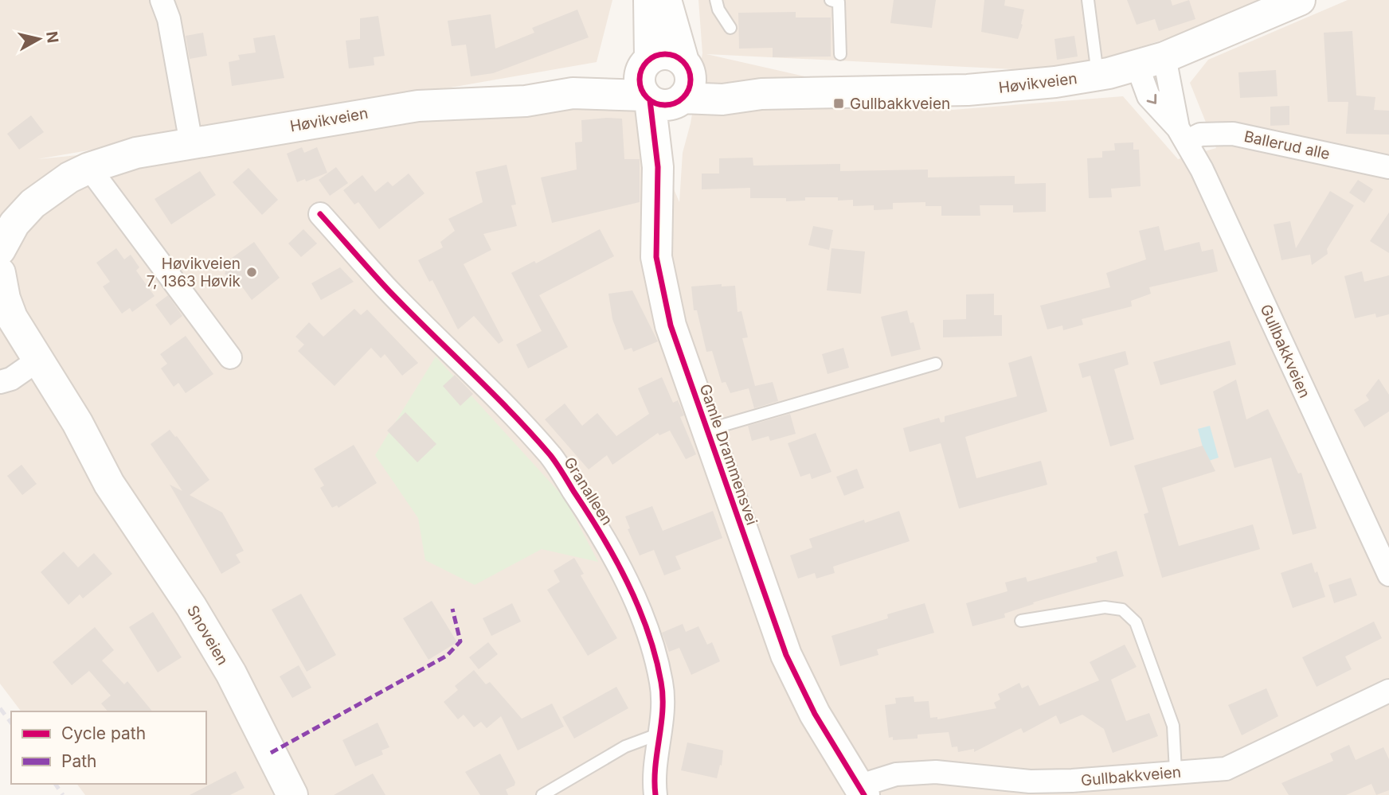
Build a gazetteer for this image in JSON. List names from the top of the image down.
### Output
{
  "streets": {
    "main road": ["Høvikveien", "Gamle Drammensvei", "Snoveien"],
    "street": ["Ballerud alle", "Gullbakkveien", "Granalleen"]
  },
  "crossings": [
    ["Høvikveien", "Gullbakkveien"],
    ["Høvikveien", "Gamle Drammensvei"],
    ["Ballerud alle", "Gullbakkveien"],
    ["Gullbakkveien", "Gamle Drammensvei"]
  ],
  "places": {
    "transit": ["Gullbakkveien"],
    "other": ["Høvikveien 7, 1363 Høvik"]
  },
  "legend": ["Cycle path", "Path"],
  "north": "right"
}
